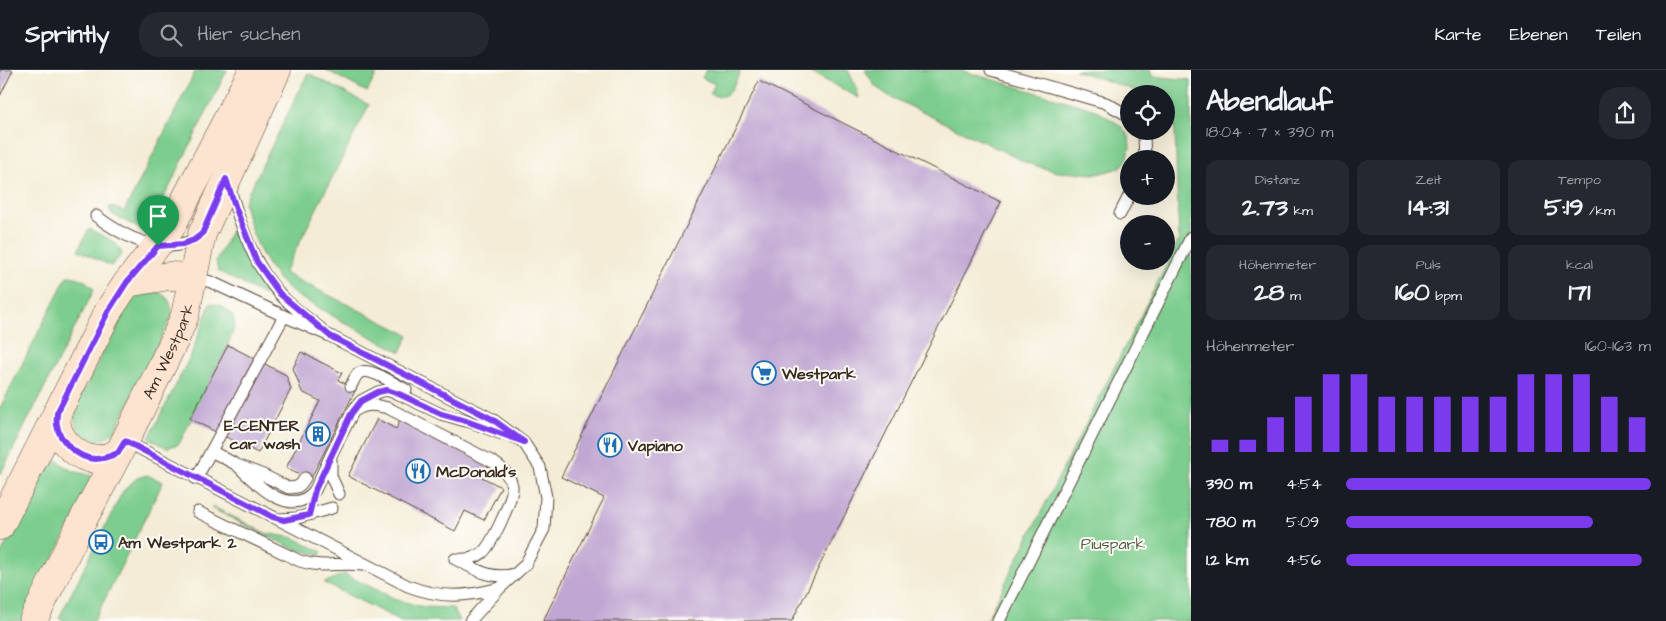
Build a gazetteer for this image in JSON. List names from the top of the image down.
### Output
{
  "streets": {
    "main road": ["Am Westpark"]
  },
  "parks": ["Piuspark"],
  "places": {
    "supermarket": ["Westpark"],
    "building": ["E-CENTER car wash"],
    "restaurant": ["Vapiano", "McDonald's"],
    "bus stop": ["Am Westpark 2"]
  },
  "page": {
    "header": "Sprintly",
    "search": "Hier suchen",
    "nav": ["Karte", "Ebenen", "Teilen"],
    "heading": ["Abendlauf", "18:04 · 7 × 390 m"],
    "map_buttons": ["+", "−"],
    "stats": [
      ["Distanz", "2.73 km"],
      ["Zeit", "14:31"],
      ["Tempo", "5:19 /km"],
      ["Höhenmeter", "28 m"],
      ["Puls", "160 bpm"],
      ["kcal", "171"]
    ],
    "chart": ["Höhenmeter", "160–163 m"],
    "list": [
      {
        "name": "390 m",
        "note": "4:54"
      },
      {
        "name": "780 m",
        "note": "5:09"
      },
      {
        "name": "1.2 km",
        "note": "4:56"
      }
    ]
  }
}
